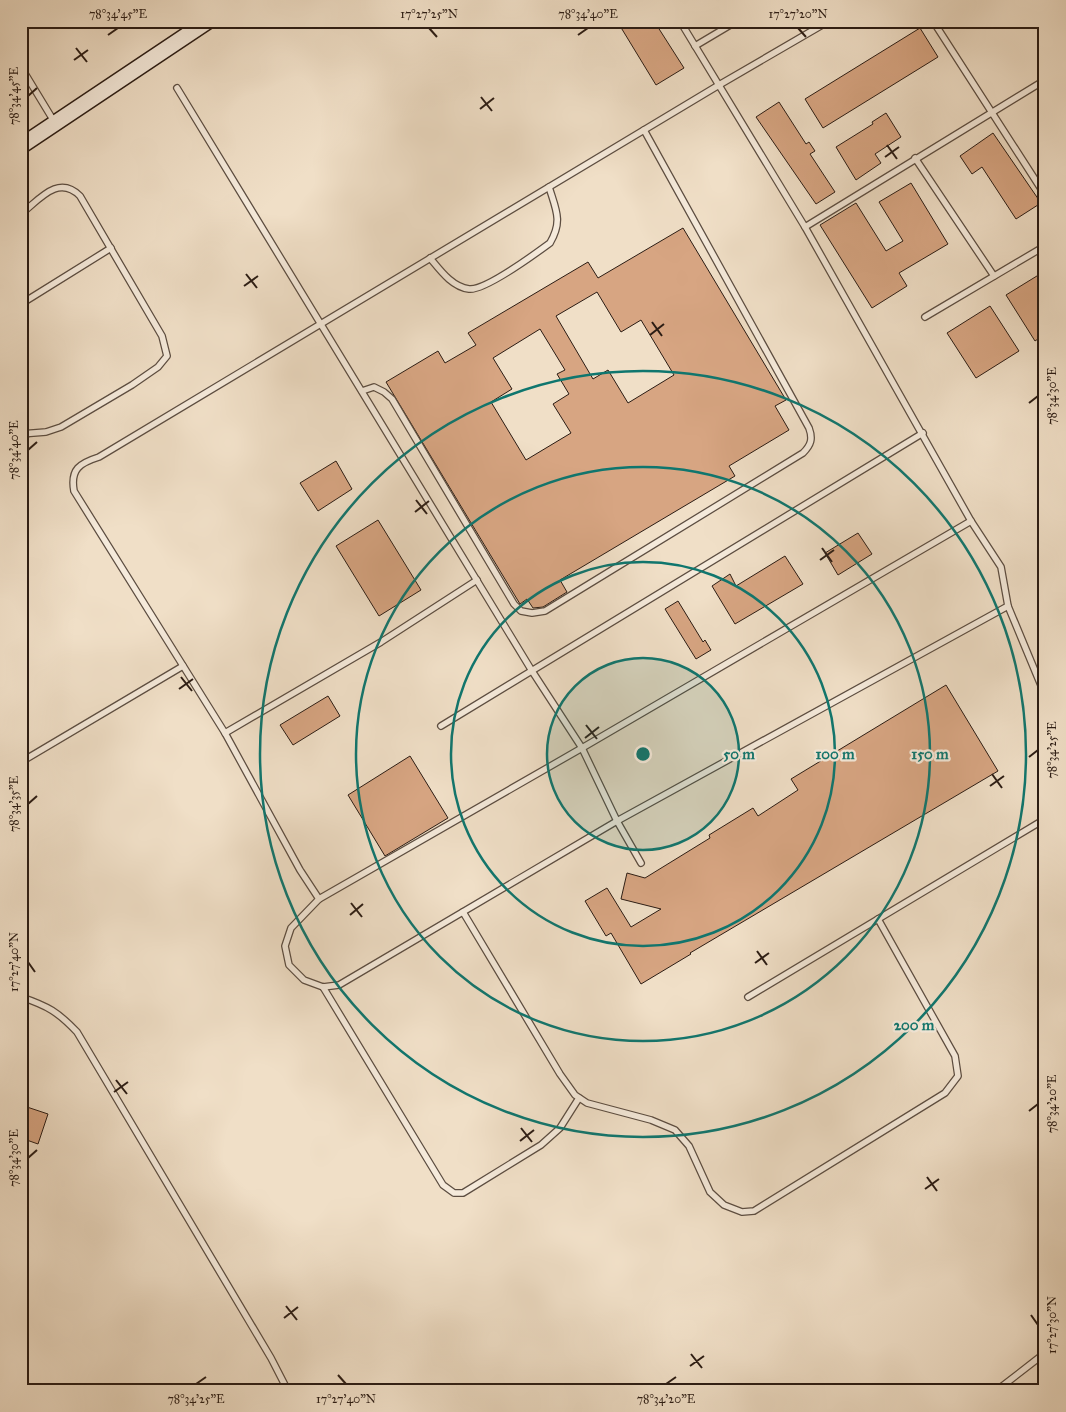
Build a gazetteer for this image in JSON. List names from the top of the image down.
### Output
{
  "coordinates": [
    "78°34'45\"E",
    "17°27'25\"N",
    "78°34'40\"E",
    "17°27'20\"N",
    "78°34'30\"E",
    "78°34'25\"E",
    "78°34'35\"E",
    "17°27'40\"N",
    "78°34'20\"E",
    "17°27'30\"N"
  ],
  "rings": [
    "50 m",
    "100 m",
    "150 m",
    "200 m"
  ]
}
